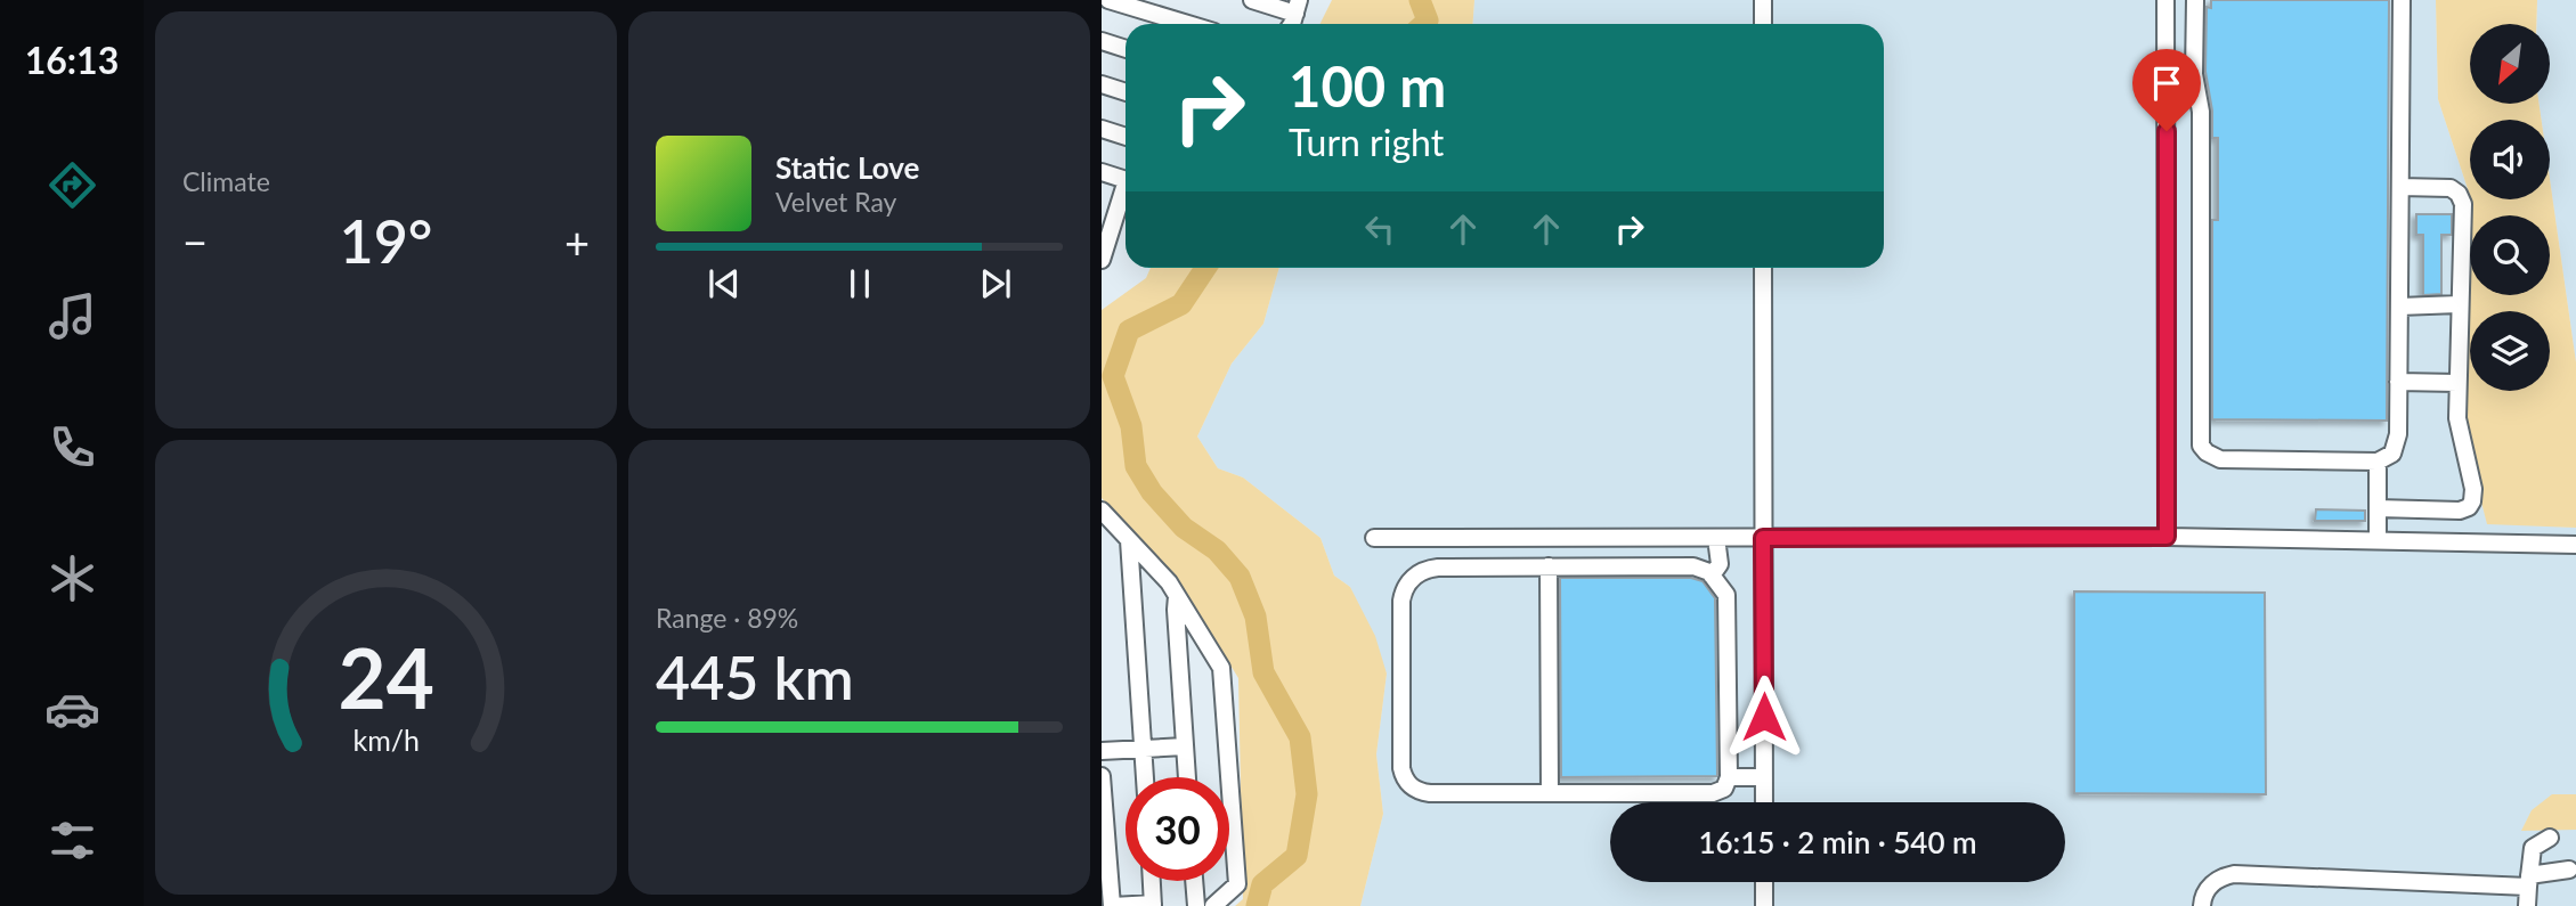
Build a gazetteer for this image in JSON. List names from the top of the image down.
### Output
{
  "north": "bottom left",
  "page": {
    "tabs": "16:13",
    "tile": [
      "Climate",
      ["Range · 89%", "445 km"]
    ],
    "turn": ["100 m", "Turn right"],
    "song": ["Static Love", "Velvet Ray"],
    "heat": ["−", "19°", "+"],
    "limit": "30",
    "trip": "16:15 · 2 min · 540 m",
    "gauge": ["24", "km/h"]
  }
}
